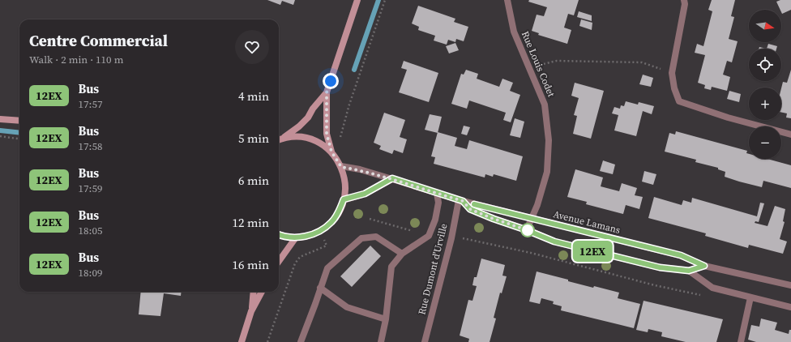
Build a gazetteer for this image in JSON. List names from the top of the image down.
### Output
{
  "streets": {
    "street": ["Rue Louis Codet", "Avenue Lamans", "Rue Dumont d'Urville"]
  },
  "crossings": [
    ["Rue Louis Codet", "Avenue Lamans"],
    ["Avenue Lamans", "Rue Dumont d'Urville"]
  ],
  "lines": ["bus line 12EX"],
  "north": "right",
  "page": {
    "on_map": "12EX",
    "map_buttons": ["+", "−"],
    "heading": ["Centre Commercial", "Walk · 2 min · 110 m"],
    "list": [
      {
        "mark": "12EX",
        "name": "Bus",
        "note": "17:57",
        "value": "4 min"
      },
      {
        "mark": "12EX",
        "name": "Bus",
        "note": "17:58",
        "value": "5 min"
      },
      {
        "mark": "12EX",
        "name": "Bus",
        "note": "17:59",
        "value": "6 min"
      },
      {
        "mark": "12EX",
        "name": "Bus",
        "note": "18:05",
        "value": "12 min"
      },
      {
        "mark": "12EX",
        "name": "Bus",
        "note": "18:09",
        "value": "16 min"
      }
    ]
  }
}
